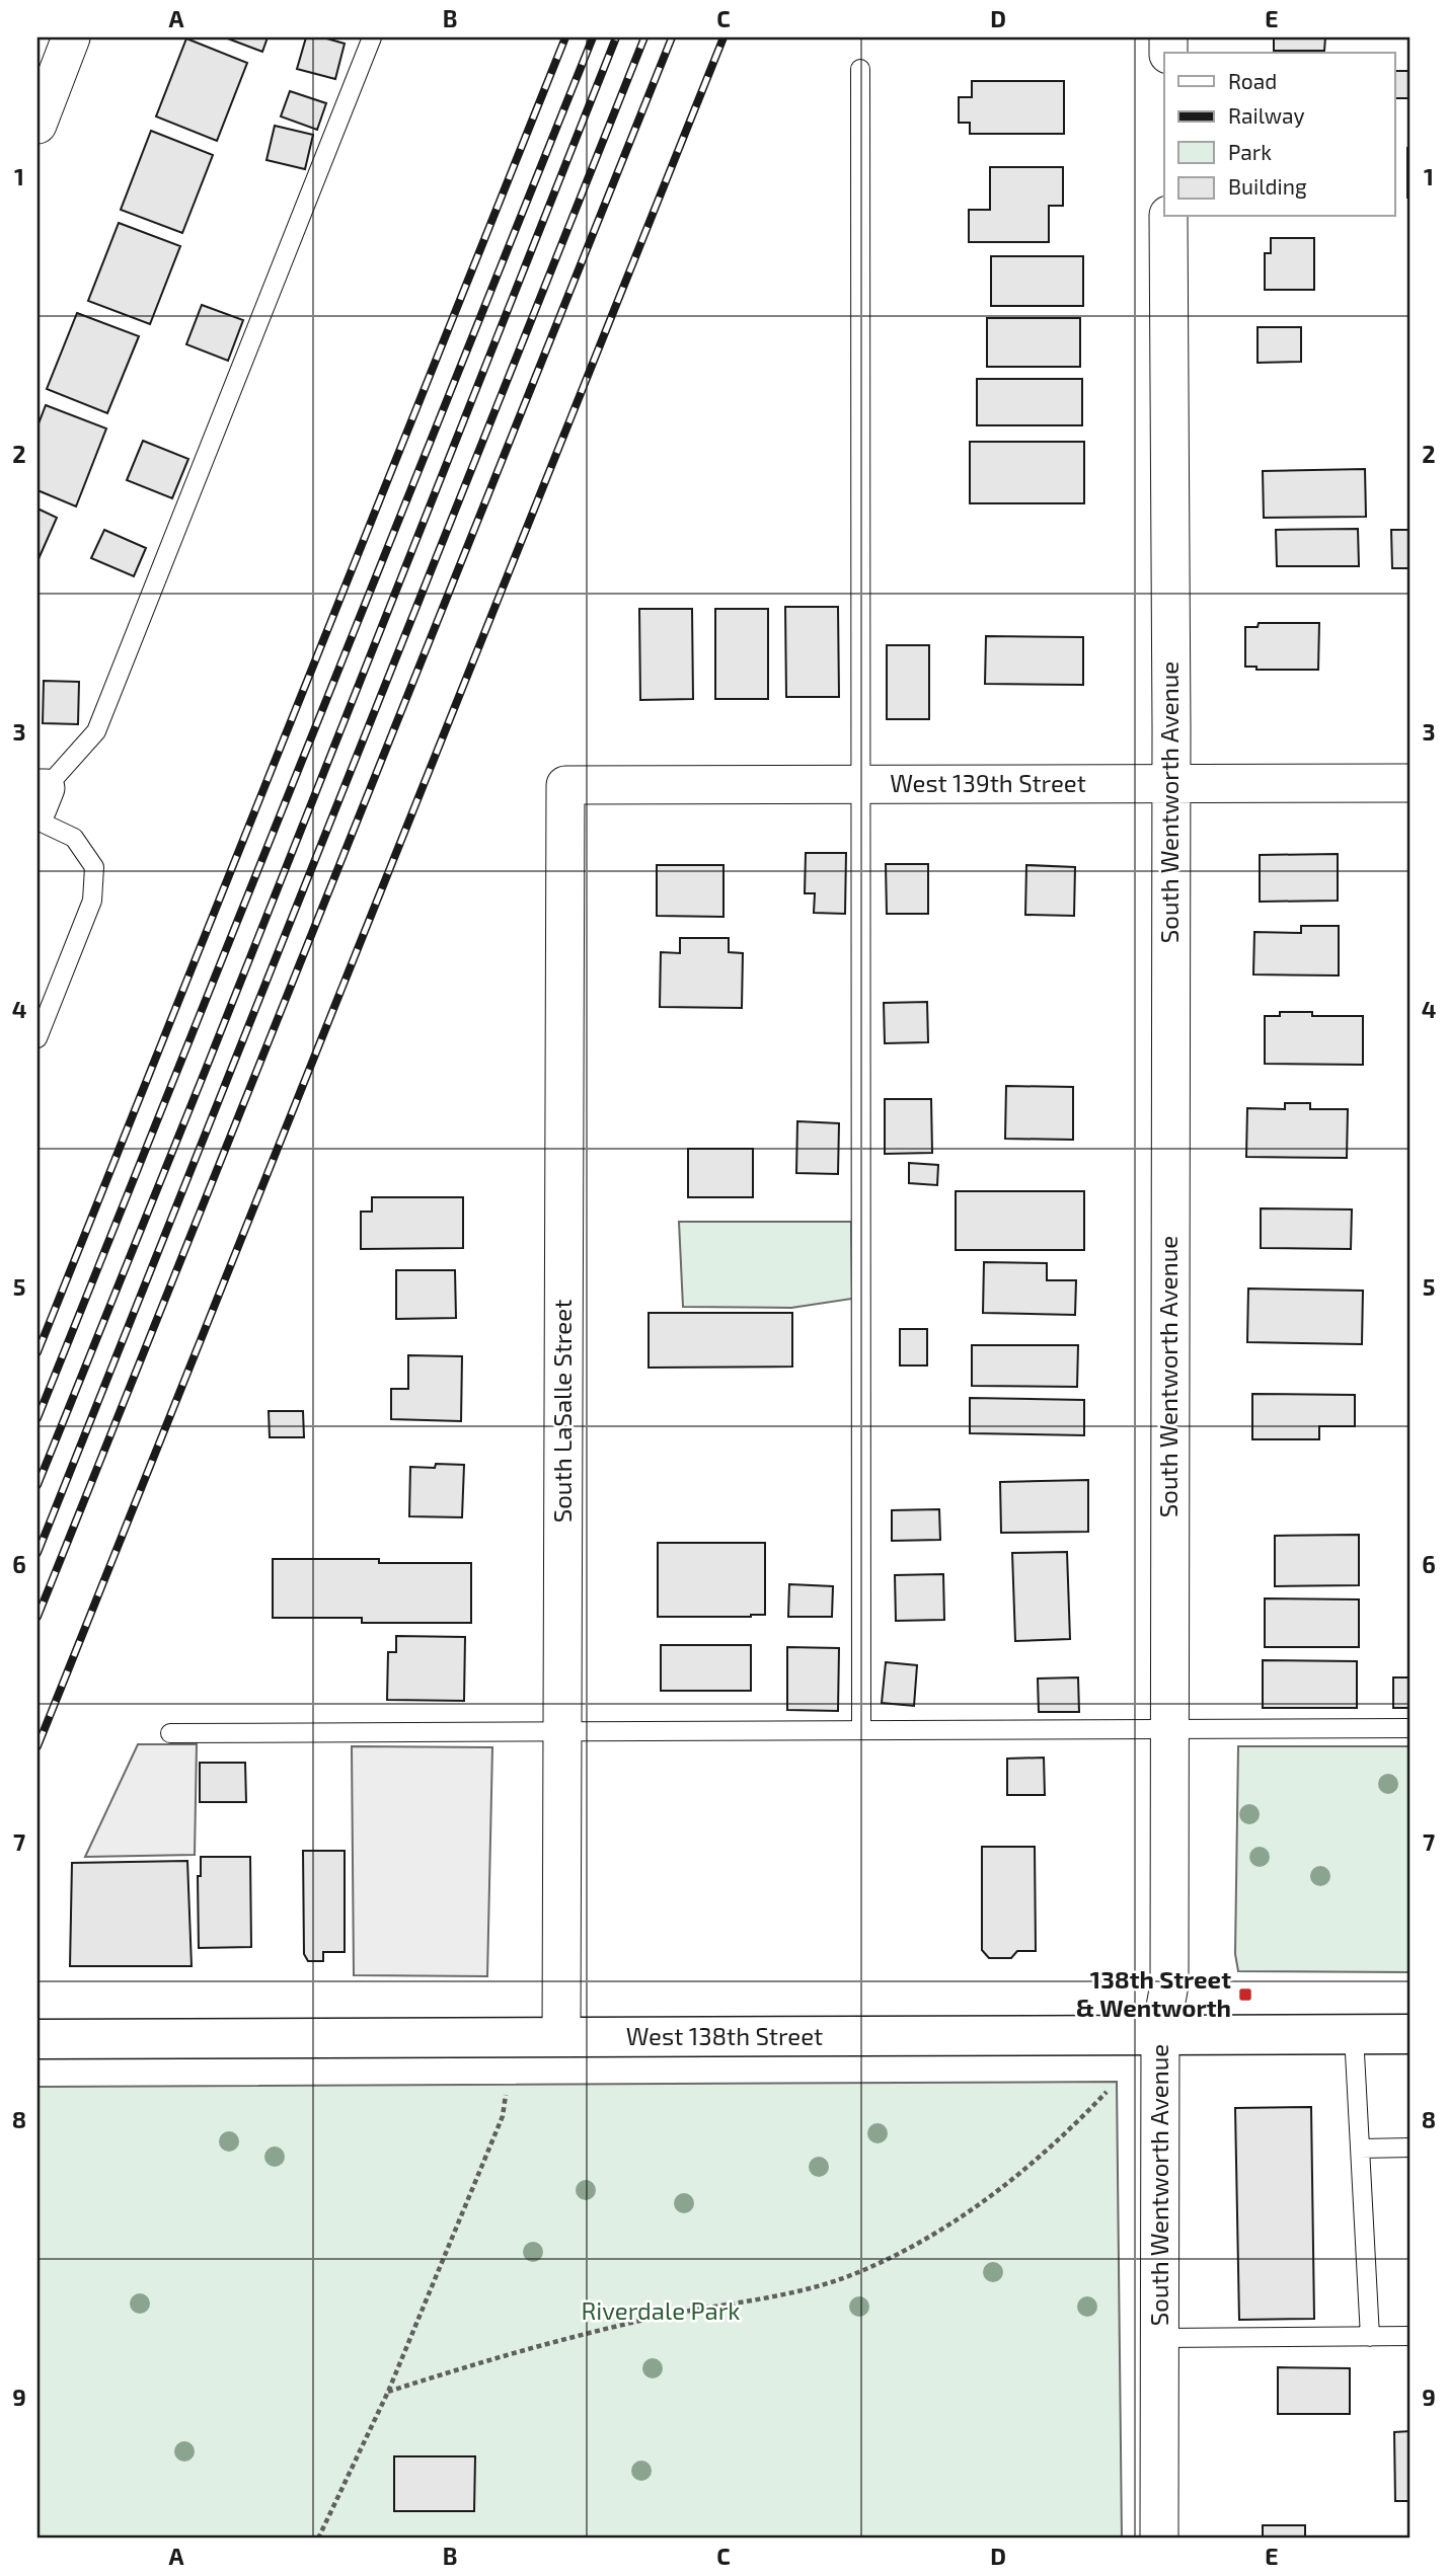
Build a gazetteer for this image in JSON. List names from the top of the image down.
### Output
{
  "streets": {
    "street": [
      "West 139th Street",
      "South Wentworth Avenue",
      "South LaSalle Street",
      "West 138th Street"
    ]
  },
  "crossings": [
    ["West 139th Street", "South Wentworth Avenue"],
    ["West 139th Street", "South LaSalle Street"],
    ["South Wentworth Avenue", "West 138th Street"],
    ["South LaSalle Street", "West 138th Street"]
  ],
  "parks": ["Riverdale Park"],
  "places": {
    "transit": ["138th Street & Wentworth"]
  },
  "legend": [
    "Road",
    "Railway",
    "Park",
    "Building"
  ],
  "grid": {
    "columns": [
      "A",
      "B",
      "C",
      "D",
      "E"
    ],
    "rows": [
      "1",
      "2",
      "3",
      "4",
      "5",
      "6",
      "7",
      "8",
      "9"
    ]
  }
}
